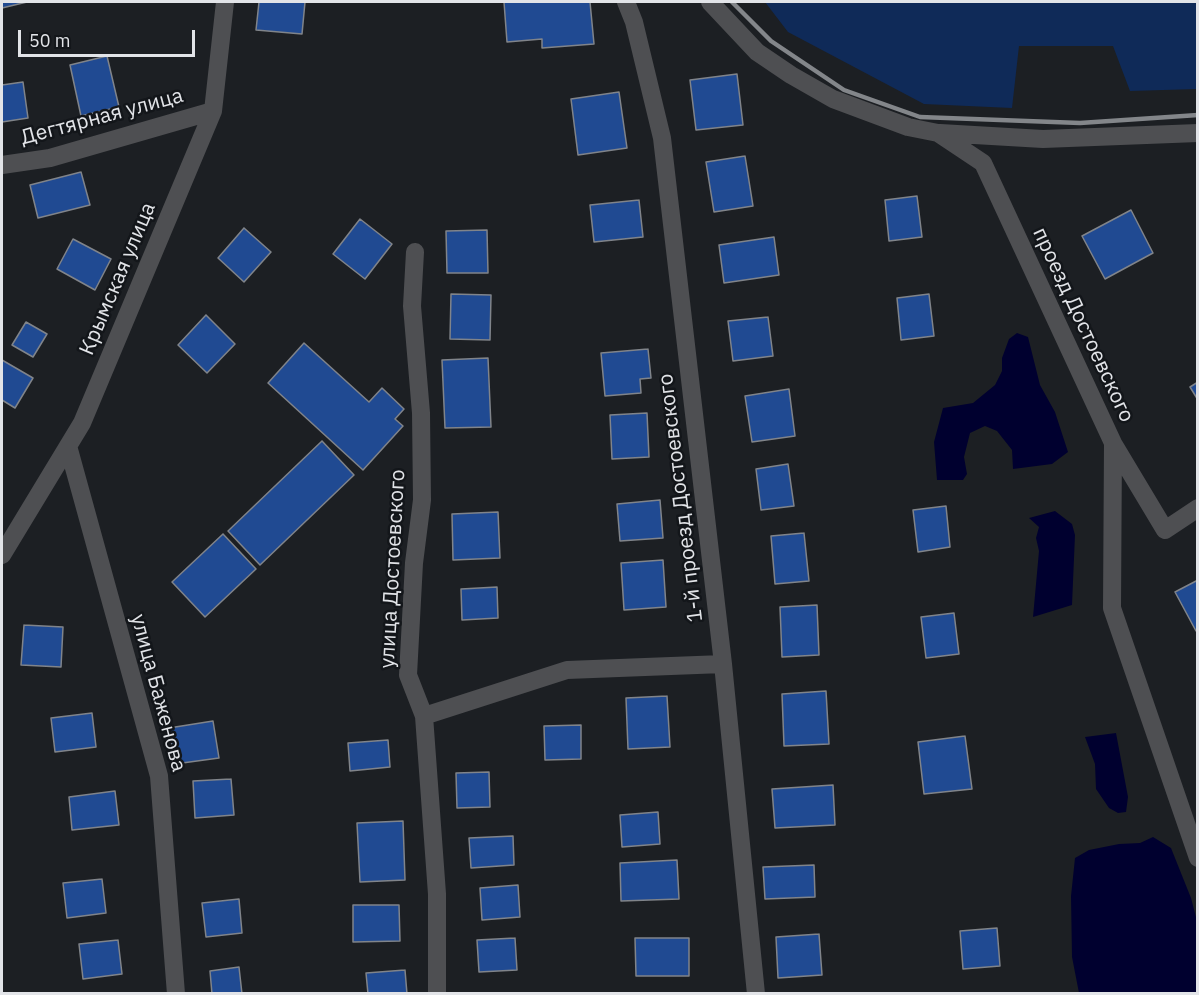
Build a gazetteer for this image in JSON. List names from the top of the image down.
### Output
{
  "streets": {
    "street": [
      "Дегтярная улица",
      "Крымская улица",
      "проезд Достоевского",
      "1-й проезд Достоевского",
      "улица Достоевского",
      "улица Баженова"
    ]
  },
  "crossings": [
    ["Дегтярная улица", "Крымская улица"],
    ["Крымская улица", "улица Баженова"]
  ],
  "scale_bar": "50 m"
}
